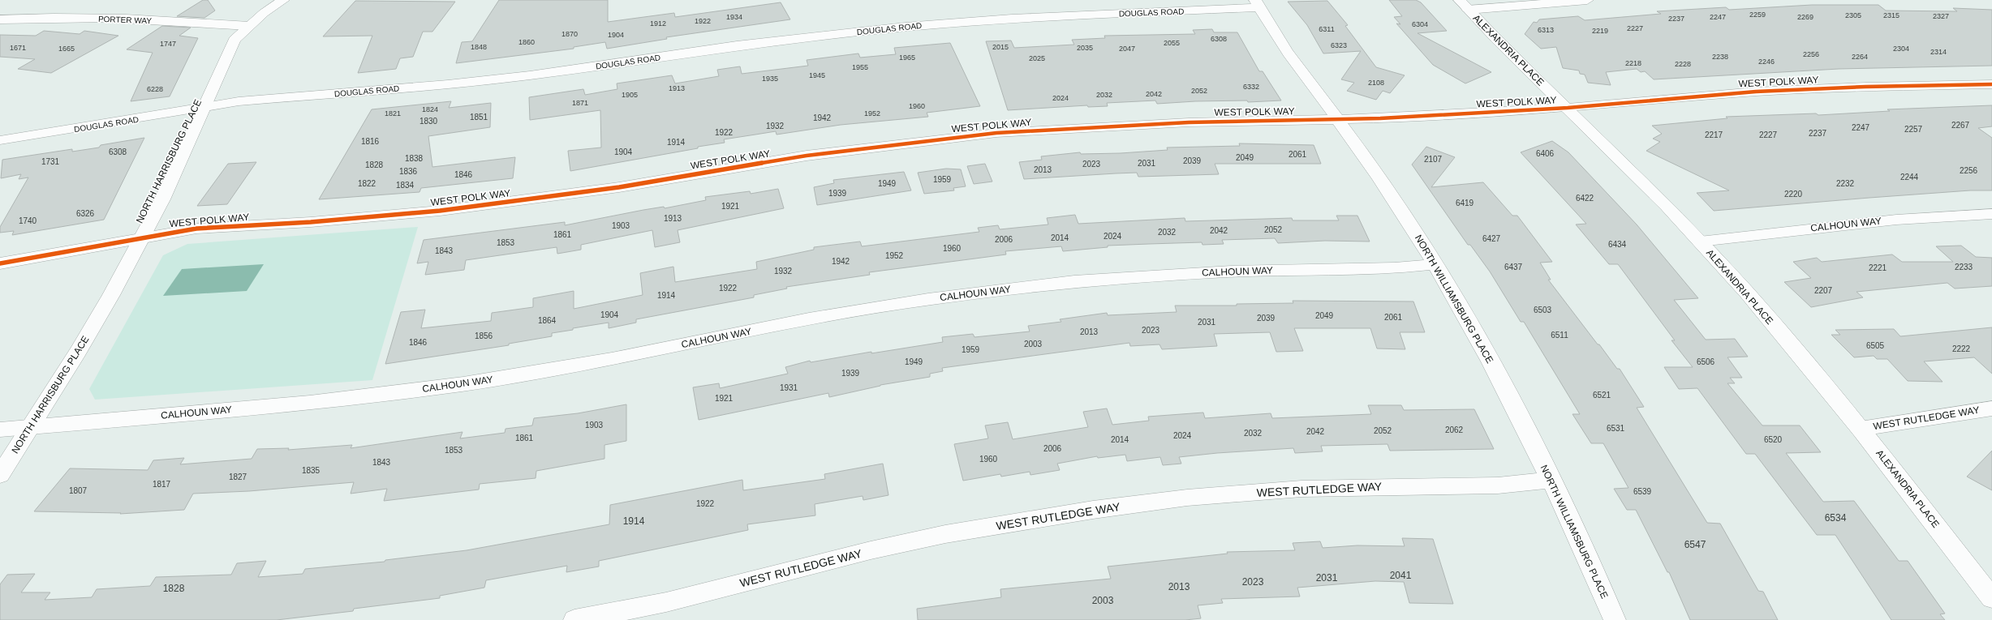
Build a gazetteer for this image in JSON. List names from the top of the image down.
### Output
{
  "streets": {
    "street": [
      "DOUGLAS ROAD",
      "PORTER WAY",
      "ALEXANDRIA PLACE",
      "WEST POLK WAY",
      "NORTH HARRISBURG PLACE",
      "CALHOUN WAY",
      "NORTH WILLIAMSBURG PLACE",
      "WEST RUTLEDGE WAY"
    ]
  },
  "crossings": [
    ["DOUGLAS ROAD", "NORTH HARRISBURG PLACE"],
    ["DOUGLAS ROAD", "NORTH WILLIAMSBURG PLACE"],
    ["PORTER WAY", "NORTH HARRISBURG PLACE"],
    ["ALEXANDRIA PLACE", "WEST POLK WAY"],
    ["ALEXANDRIA PLACE", "CALHOUN WAY"],
    ["ALEXANDRIA PLACE", "WEST RUTLEDGE WAY"],
    ["WEST POLK WAY", "NORTH HARRISBURG PLACE"],
    ["WEST POLK WAY", "NORTH WILLIAMSBURG PLACE"],
    ["NORTH HARRISBURG PLACE", "CALHOUN WAY"],
    ["CALHOUN WAY", "NORTH WILLIAMSBURG PLACE"],
    ["NORTH WILLIAMSBURG PLACE", "WEST RUTLEDGE WAY"]
  ],
  "house_numbers": [
    "2259",
    "2305",
    "2315",
    "2327",
    "1934",
    "2247",
    "2269",
    "2237",
    "1922",
    "1912",
    "6304",
    "2227",
    "6311",
    "6313",
    "2219",
    "1870",
    "1904",
    "6308",
    "1860",
    "2055",
    "1747",
    "6323",
    "1848",
    "2015",
    "1671",
    "2035",
    "1665",
    "2047",
    "2304",
    "2314",
    "2256",
    "2238",
    "2264",
    "1965",
    "2025",
    "2246",
    "2218",
    "2228",
    "1955",
    "1945",
    "1935",
    "2108",
    "6332",
    "1913",
    "6228",
    "2052",
    "2042",
    "1905",
    "2032",
    "2024",
    "1871",
    "1960",
    "1824",
    "1821",
    "1952",
    "1851",
    "1942",
    "1830",
    "2267",
    "1932",
    "2247",
    "2257",
    "1922",
    "2237",
    "2217",
    "2227",
    "1816",
    "1914",
    "6308",
    "1904",
    "6406",
    "2061",
    "2049",
    "1838",
    "2107",
    "2039",
    "1731",
    "2031",
    "2023",
    "1828",
    "2013",
    "2256",
    "1836",
    "1846",
    "2244",
    "1959",
    "1822",
    "1949",
    "2232",
    "1834",
    "1939",
    "2220",
    "6422",
    "6419",
    "1921",
    "6326",
    "1913",
    "1740",
    "1903",
    "2052",
    "2042",
    "2032",
    "1861",
    "2024",
    "2014",
    "6427",
    "2006",
    "1853",
    "6434",
    "1960",
    "1843",
    "1952",
    "1942",
    "6437",
    "2233",
    "2221",
    "1932",
    "1922",
    "2207",
    "1914",
    "6503",
    "1904",
    "2049",
    "2061",
    "2039",
    "1864",
    "2031",
    "2023",
    "2013",
    "6511",
    "1856",
    "1846",
    "2003",
    "6505",
    "2222",
    "1959",
    "1949",
    "6506",
    "1939",
    "1931",
    "6521",
    "1921",
    "1903",
    "6531",
    "2062",
    "2052",
    "2042",
    "2032",
    "2024",
    "1861",
    "2014",
    "6520",
    "2006",
    "1853",
    "1960",
    "1843",
    "1835",
    "1827",
    "1817",
    "1807",
    "6539",
    "1922",
    "6534",
    "1914",
    "6547",
    "2041",
    "2031",
    "2023",
    "2013",
    "1828",
    "2003"
  ]
}
